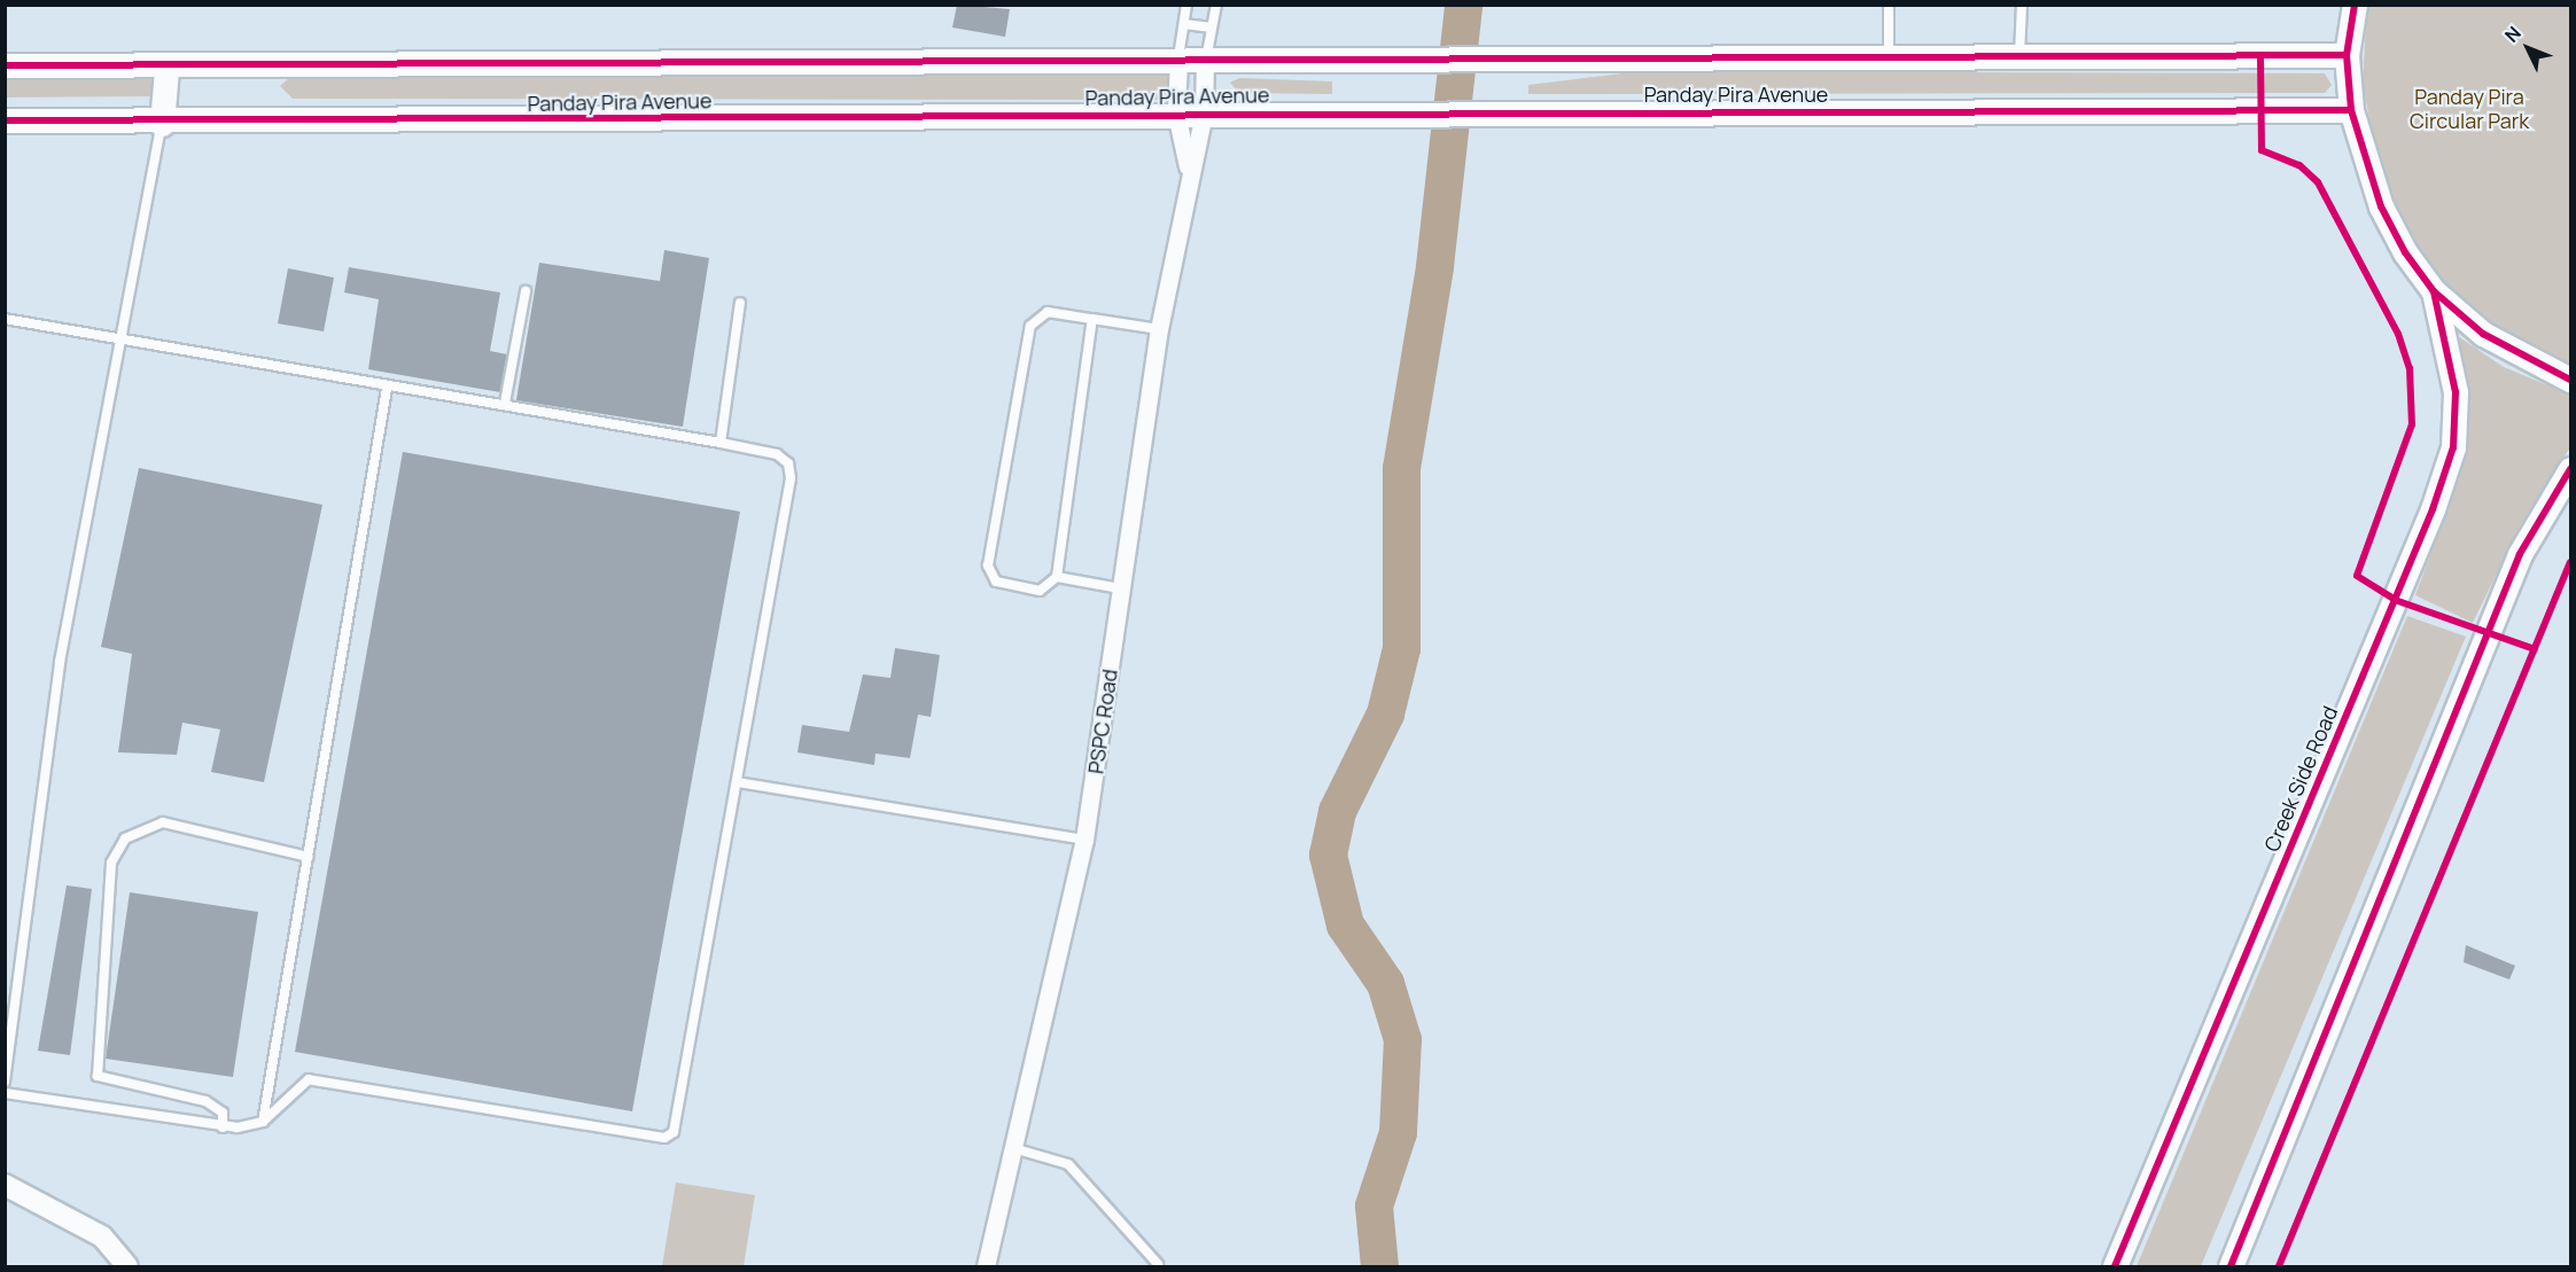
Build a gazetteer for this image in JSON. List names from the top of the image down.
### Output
{
  "streets": {
    "main road": ["Panday Pira Avenue", "Creek Side Road"],
    "street": ["PSPC Road"]
  },
  "crossings": [
    ["Panday Pira Avenue", "PSPC Road"]
  ],
  "parks": ["Panday Pira Circular Park"],
  "north": "top left"
}
